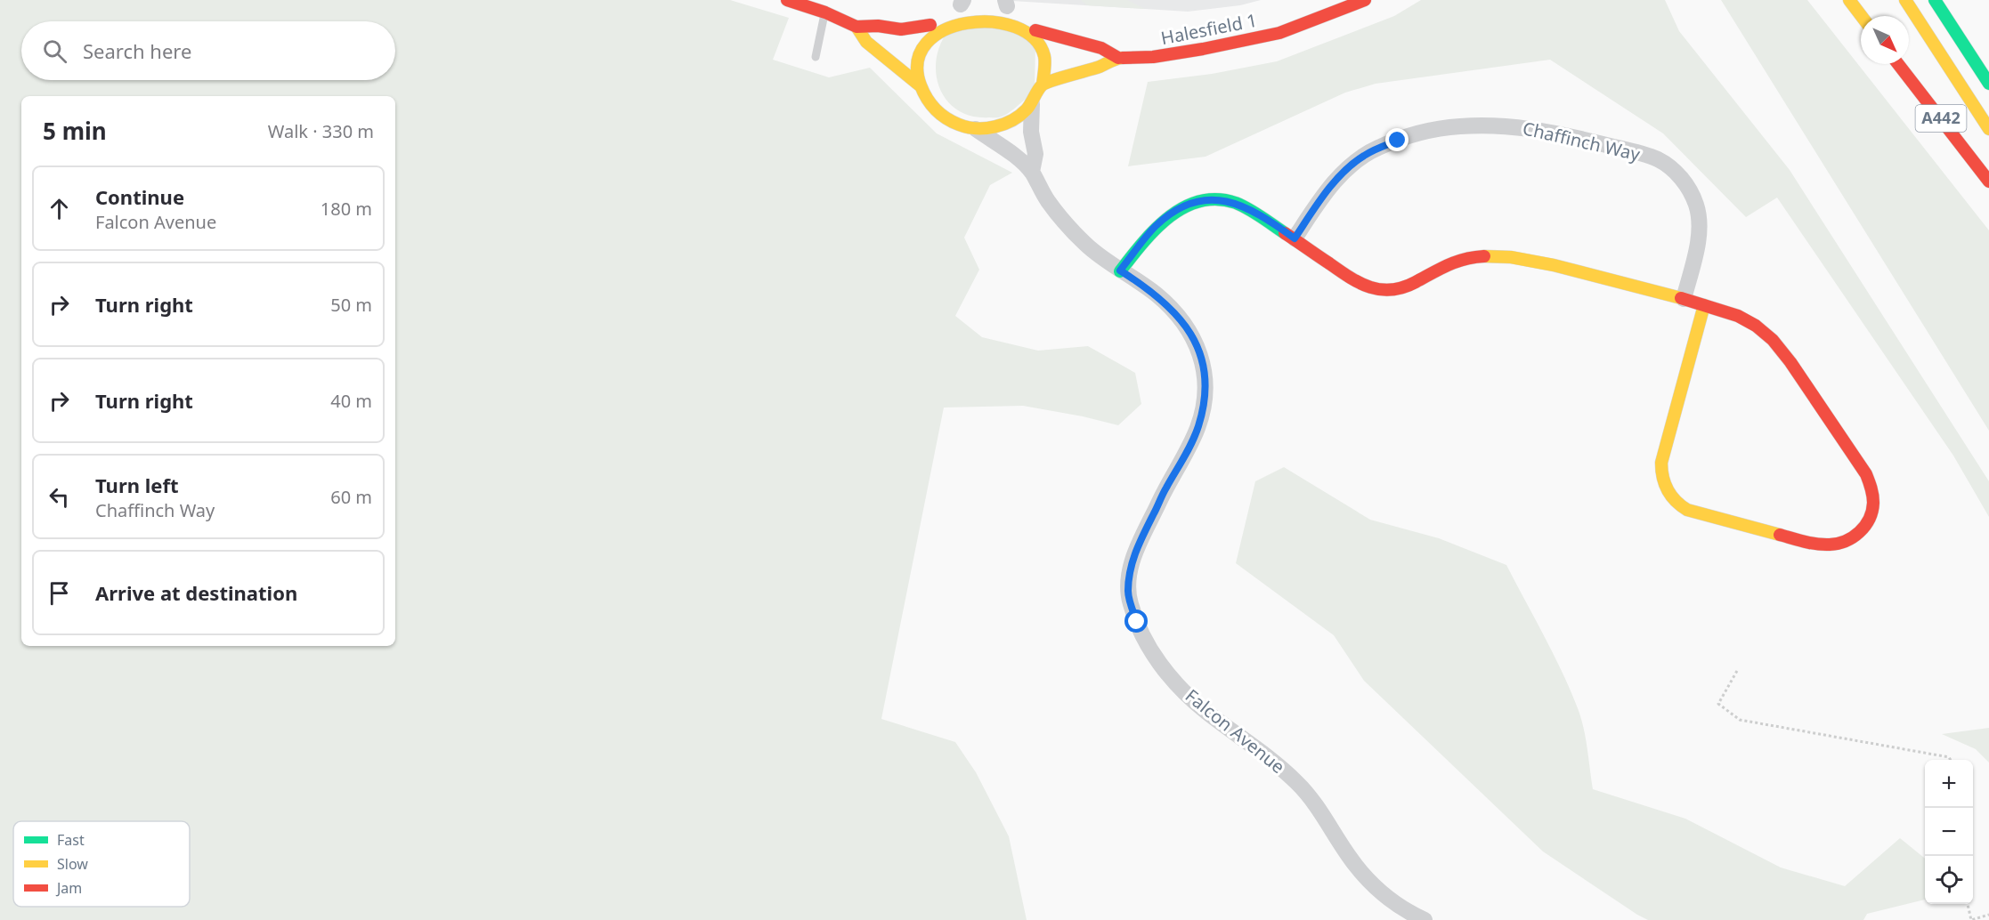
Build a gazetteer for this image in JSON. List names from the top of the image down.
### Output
{
  "streets": {
    "main road": ["Halesfield 1", "A442"],
    "street": ["Chaffinch Way", "Falcon Avenue"]
  },
  "legend": ["Fast", "Slow", "Jam"],
  "north": "bottom right",
  "page": {
    "search": "Search here",
    "heading": ["5 min", "Walk · 330 m"],
    "list": [
      ["Continue", "Falcon Avenue", "180 m"],
      ["Turn right", "50 m"],
      ["Turn right", "40 m"],
      ["Turn left", "Chaffinch Way", "60 m"],
      "Arrive at destination"
    ],
    "map_buttons": ["+", "−"]
  }
}
